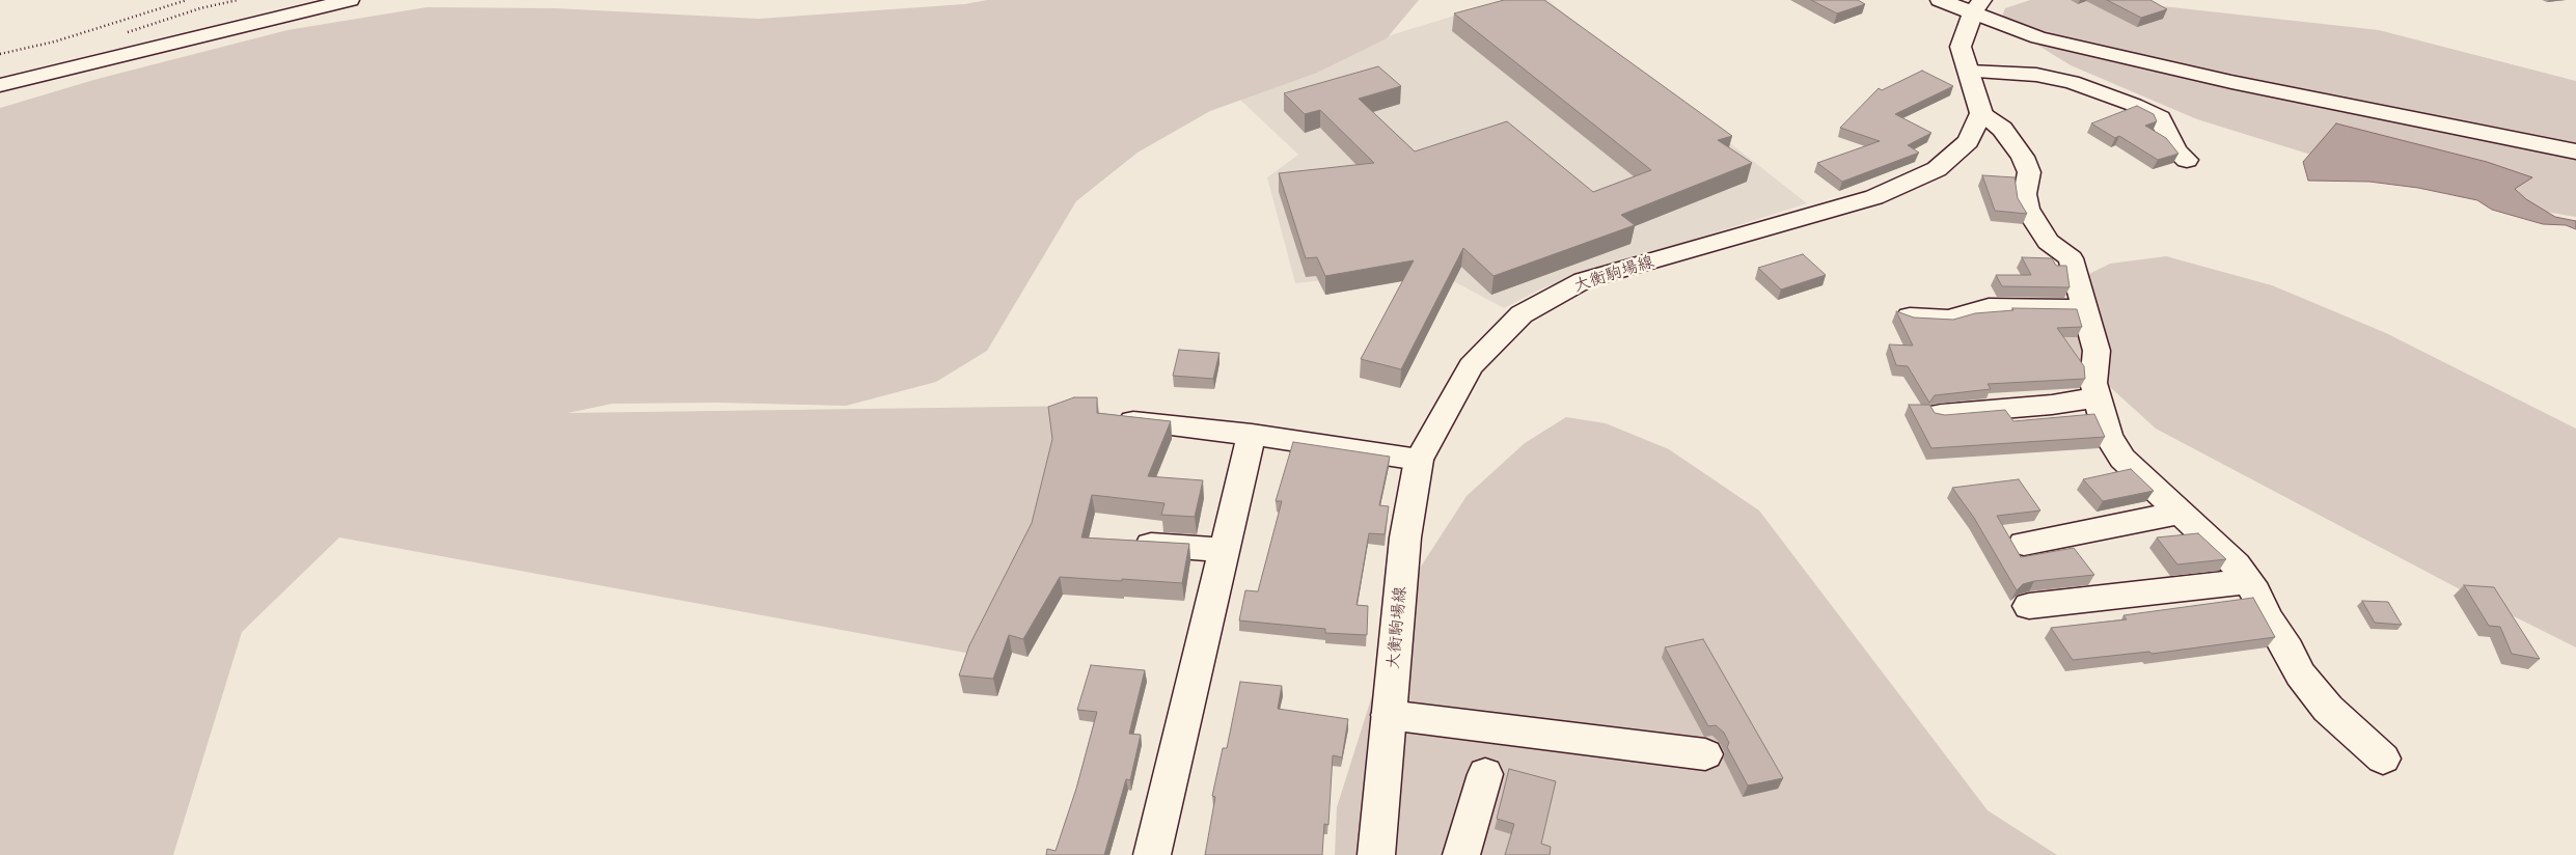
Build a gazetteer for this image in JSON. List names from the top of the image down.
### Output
{
  "streets": {
    "street": ["大衡駒場線"]
  }
}
